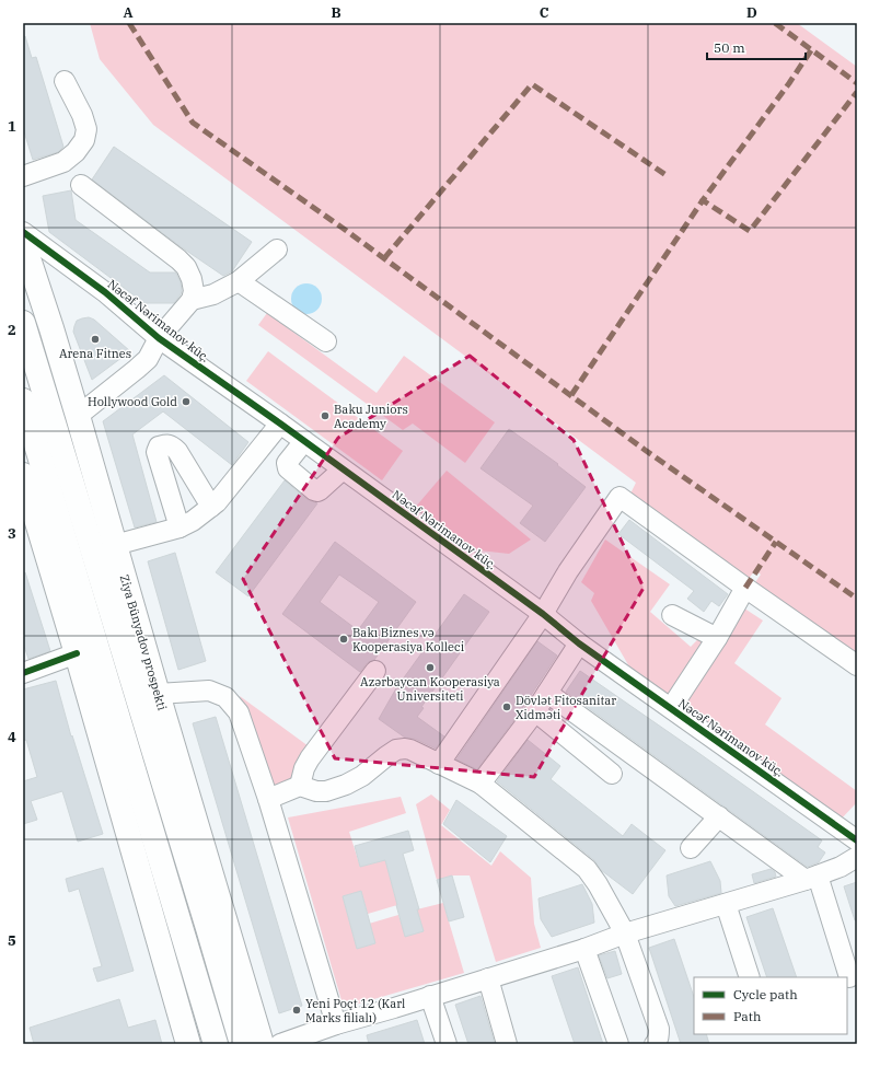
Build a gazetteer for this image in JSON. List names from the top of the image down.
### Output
{
  "streets": {
    "main road": ["Ziya Bünyadov prospekti"],
    "street": ["Nəcəf Nərimanov küç."]
  },
  "places": [
    "Arena Fitnes",
    "Hollywood Gold",
    "Baku Juniors Academy",
    "Bakı Biznes və Kooperasiya Kolleci",
    "Azərbaycan Kooperasiya Universiteti",
    "Dövlət Fitosanitar Xidməti",
    "Yeni Poçt 12 (Karl Marks filialı)"
  ],
  "legend": ["Cycle path", "Path"],
  "scale_bar": "50 m",
  "grid": {
    "columns": [
      "A",
      "B",
      "C",
      "D"
    ],
    "rows": [
      "1",
      "2",
      "3",
      "4",
      "5"
    ]
  }
}
